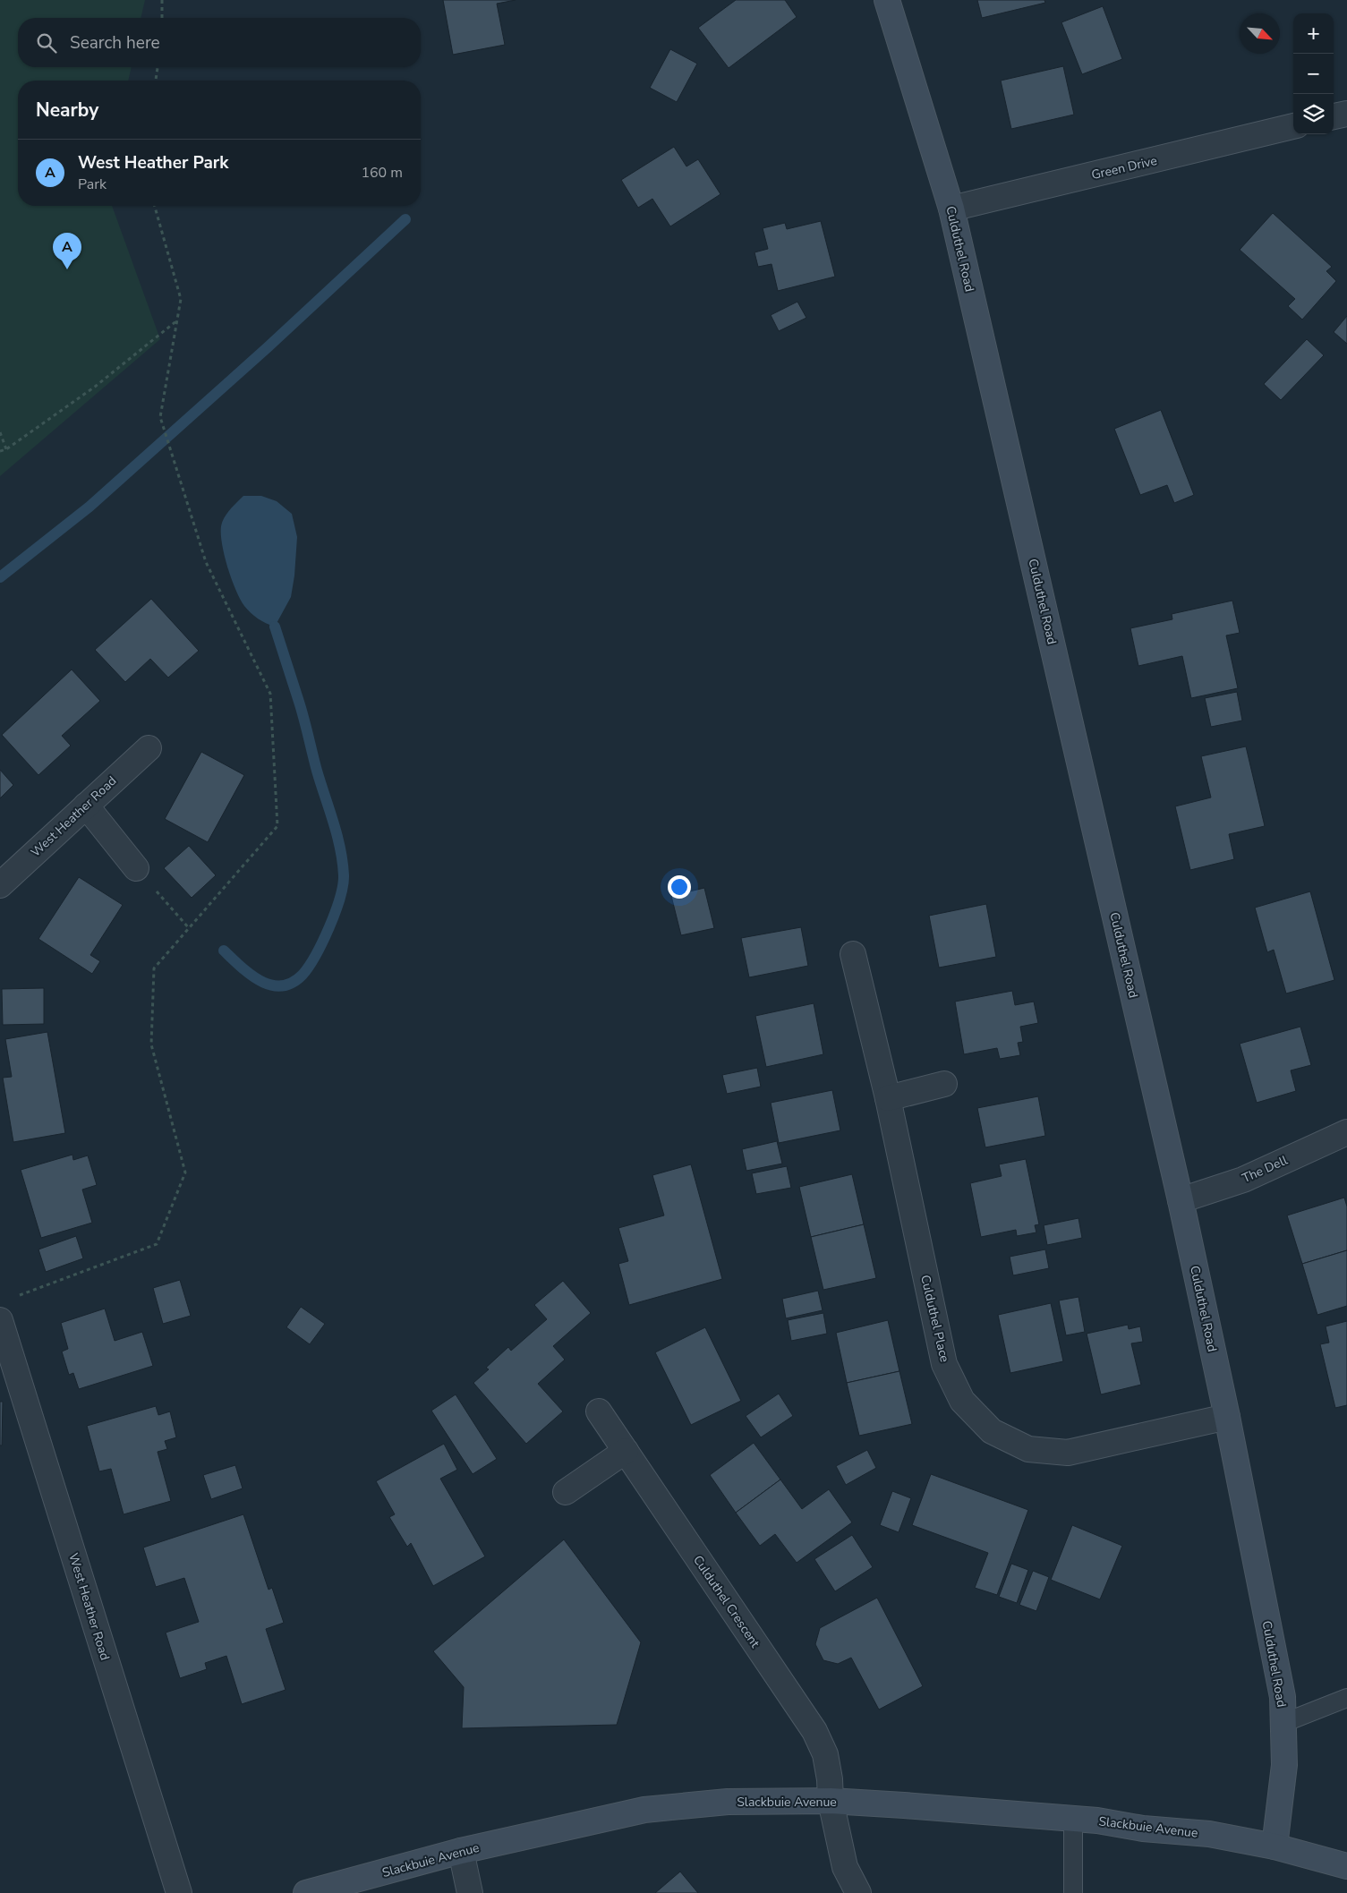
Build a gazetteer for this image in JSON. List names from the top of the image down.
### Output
{
  "streets": {
    "main road": ["Culduthel Road", "Slackbuie Avenue"],
    "street": [
      "Green Drive",
      "West Heather Road",
      "The Dell",
      "Culduthel Place",
      "Culduthel Crescent"
    ]
  },
  "crossings": [
    ["Green Drive", "Culduthel Road"],
    ["Culduthel Road", "The Dell"],
    ["Culduthel Road", "Culduthel Place"],
    ["Culduthel Road", "Slackbuie Avenue"],
    ["Culduthel Crescent", "Slackbuie Avenue"]
  ],
  "north": "bottom right",
  "page": {
    "map_buttons": ["+", "−"],
    "search": "Search here",
    "heading": "Nearby",
    "list": [
      {
        "mark": "A",
        "name": "West Heather Park",
        "note": "Park",
        "value": "160 m"
      }
    ],
    "pins": "A"
  }
}
